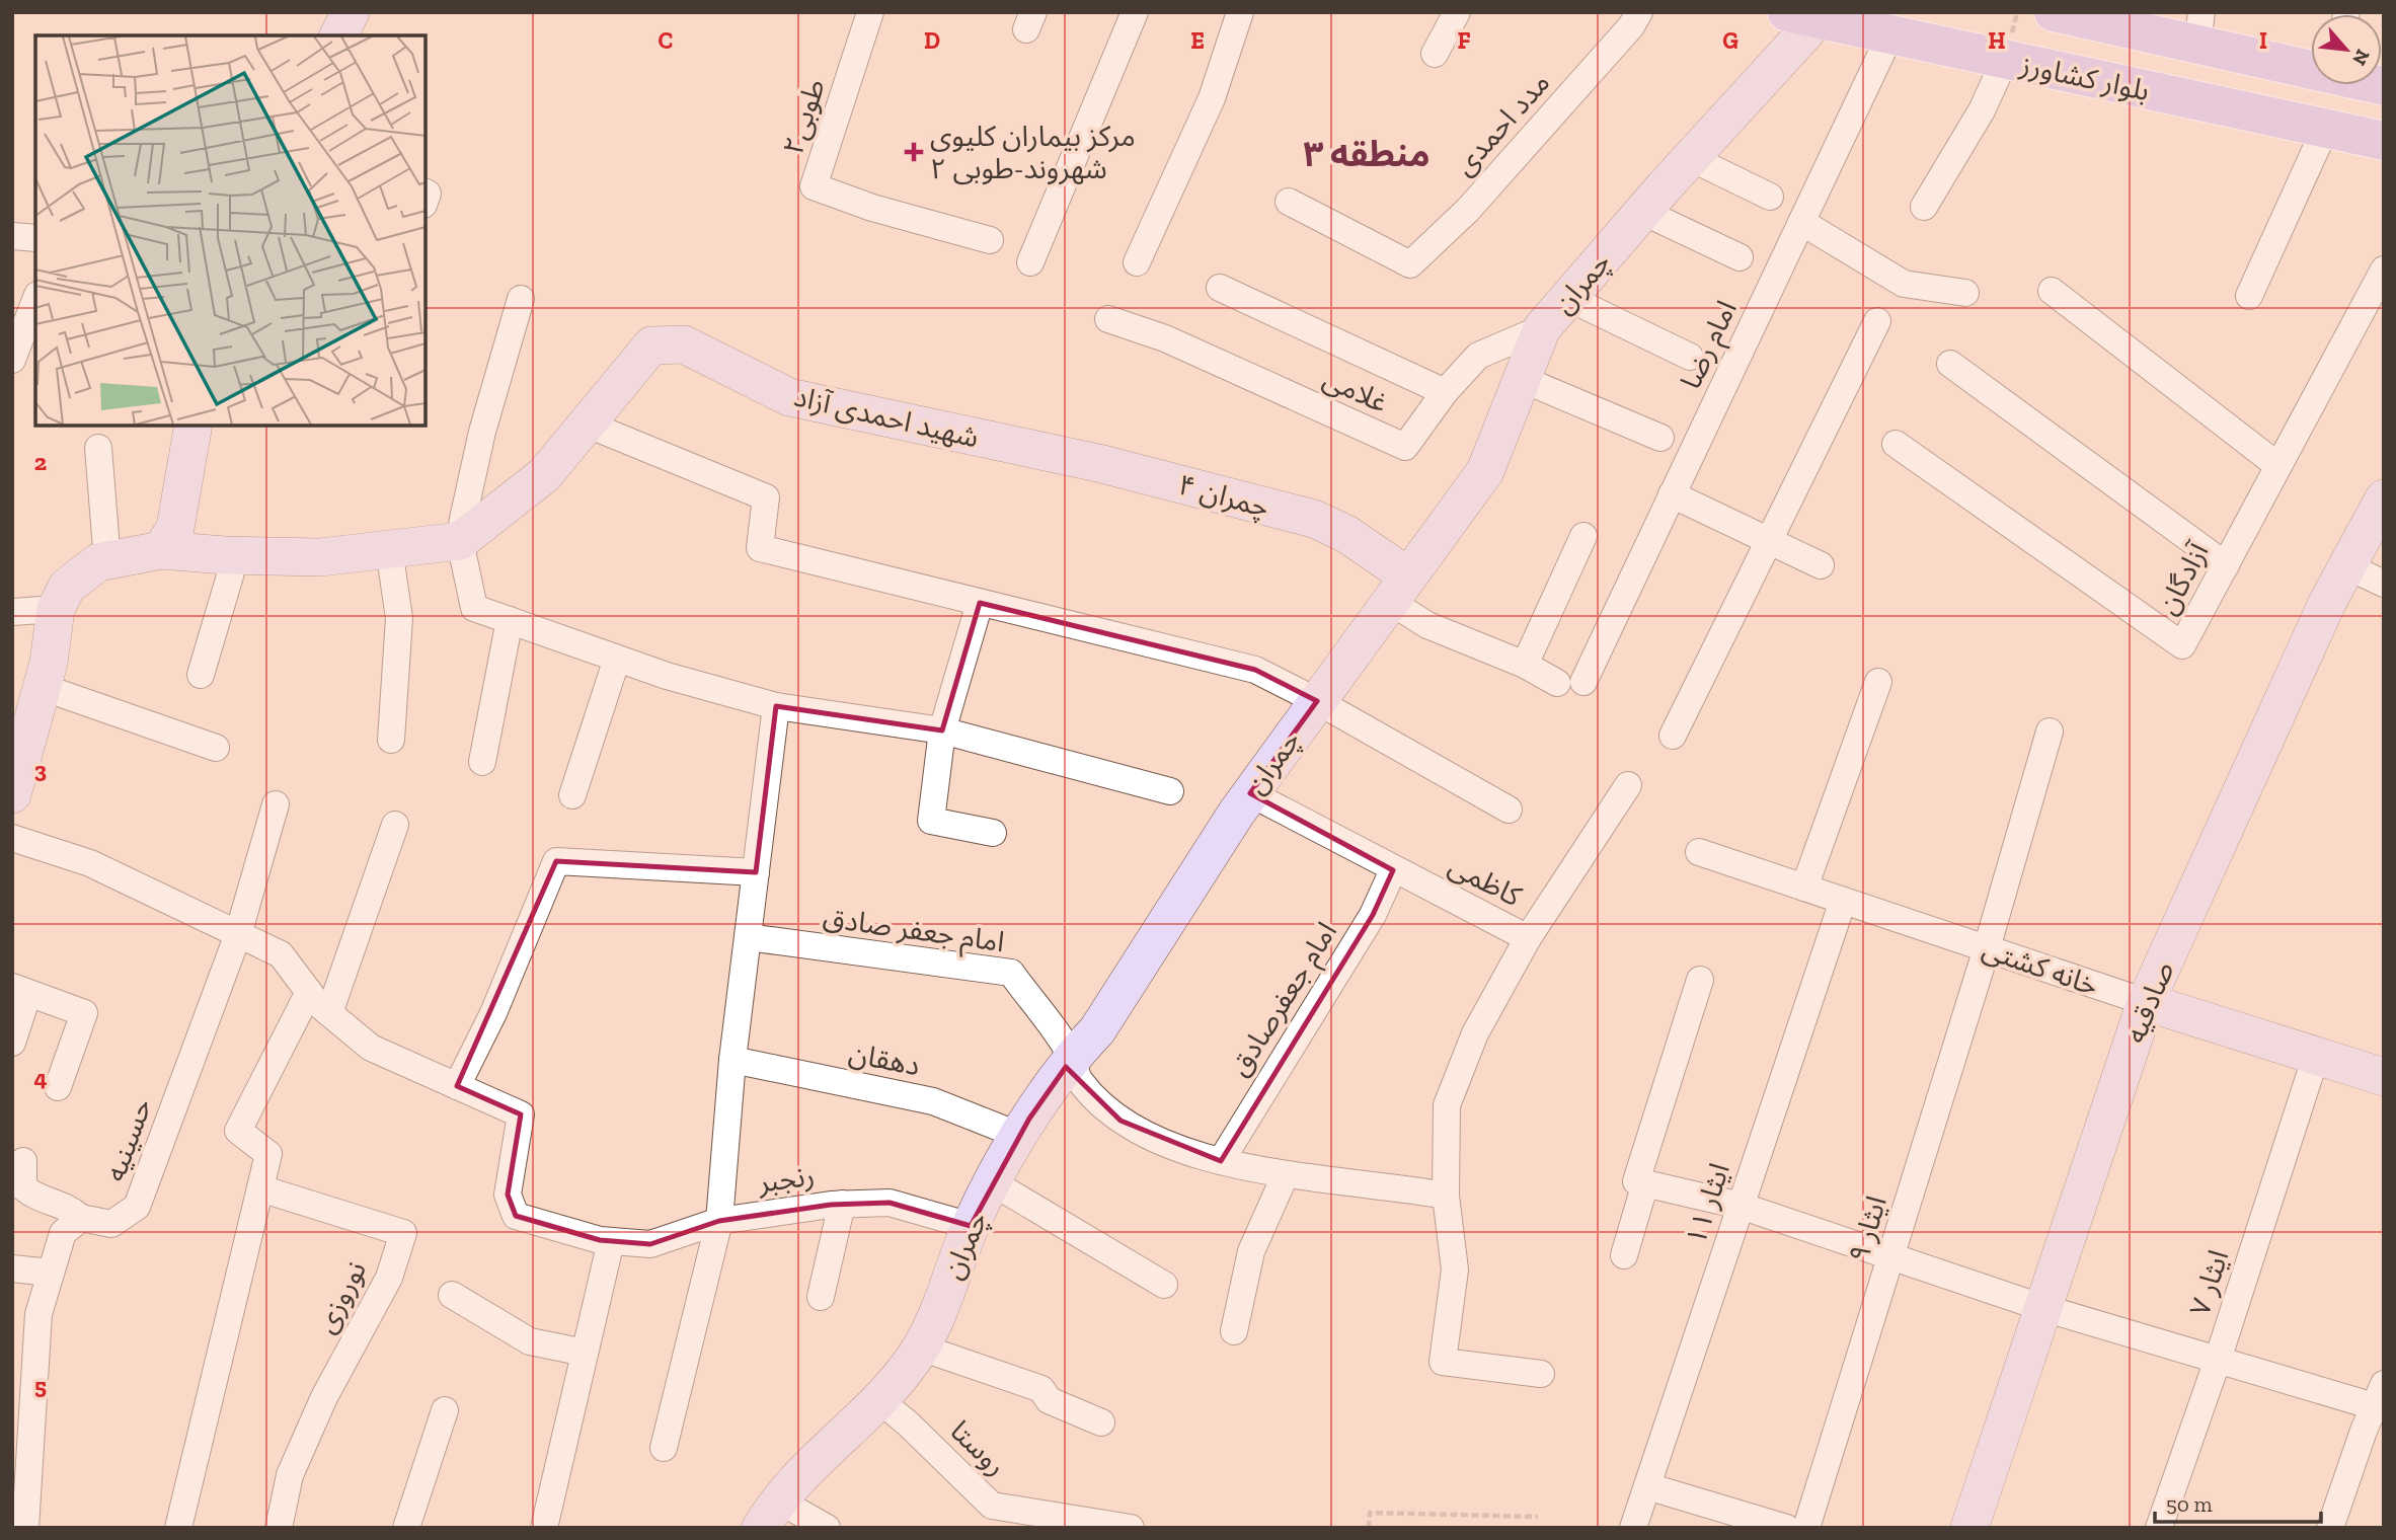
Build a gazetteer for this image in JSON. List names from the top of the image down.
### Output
{
  "streets": {
    "main road": ["بلوار کشاورز"],
    "street": [
      "طوبی۲",
      "مدد احمدی",
      "چمران",
      "امام رضا",
      "غلامی",
      "شهید احمدی آزاد",
      "چمران ۴",
      "آزادگان",
      "کاظمی",
      "امام جعفر صادق",
      "خانه کشتی",
      "امام جعفرصادق",
      "صادقیه",
      "دهقان",
      "حسینیه",
      "رنجبر",
      "ایثار ۱۱",
      "ایثار ۹",
      "ایثار ۷",
      "نوروزی",
      "روستا"
    ]
  },
  "crossings": [
    ["بلوار کشاورز", "چمران"],
    ["بلوار کشاورز", "امام رضا"],
    ["چمران", "غلامی"],
    ["چمران", "چمران ۴"],
    ["چمران", "کاظمی"],
    ["چمران", "امام جعفر صادق"],
    ["چمران", "دهقان"],
    ["چمران", "رنجبر"],
    ["چمران", "روستا"],
    ["شهید احمدی آزاد", "چمران ۴"],
    ["کاظمی", "امام جعفرصادق"],
    ["امام جعفر صادق", "امام جعفرصادق"],
    ["خانه کشتی", "صادقیه"],
    ["خانه کشتی", "ایثار ۱۱"],
    ["خانه کشتی", "ایثار ۹"],
    ["خانه کشتی", "ایثار ۷"]
  ],
  "districts": ["منطقه ۳"],
  "places": {
    "health": ["مرکز بیماران کلیوی شهروند-طوبی ۲"]
  },
  "scale_bar": "50 m",
  "north": "bottom right",
  "grid": {
    "columns": [
      "C",
      "D",
      "E",
      "F",
      "G",
      "H",
      "I"
    ],
    "rows": [
      "2",
      "3",
      "4",
      "5"
    ]
  }
}
